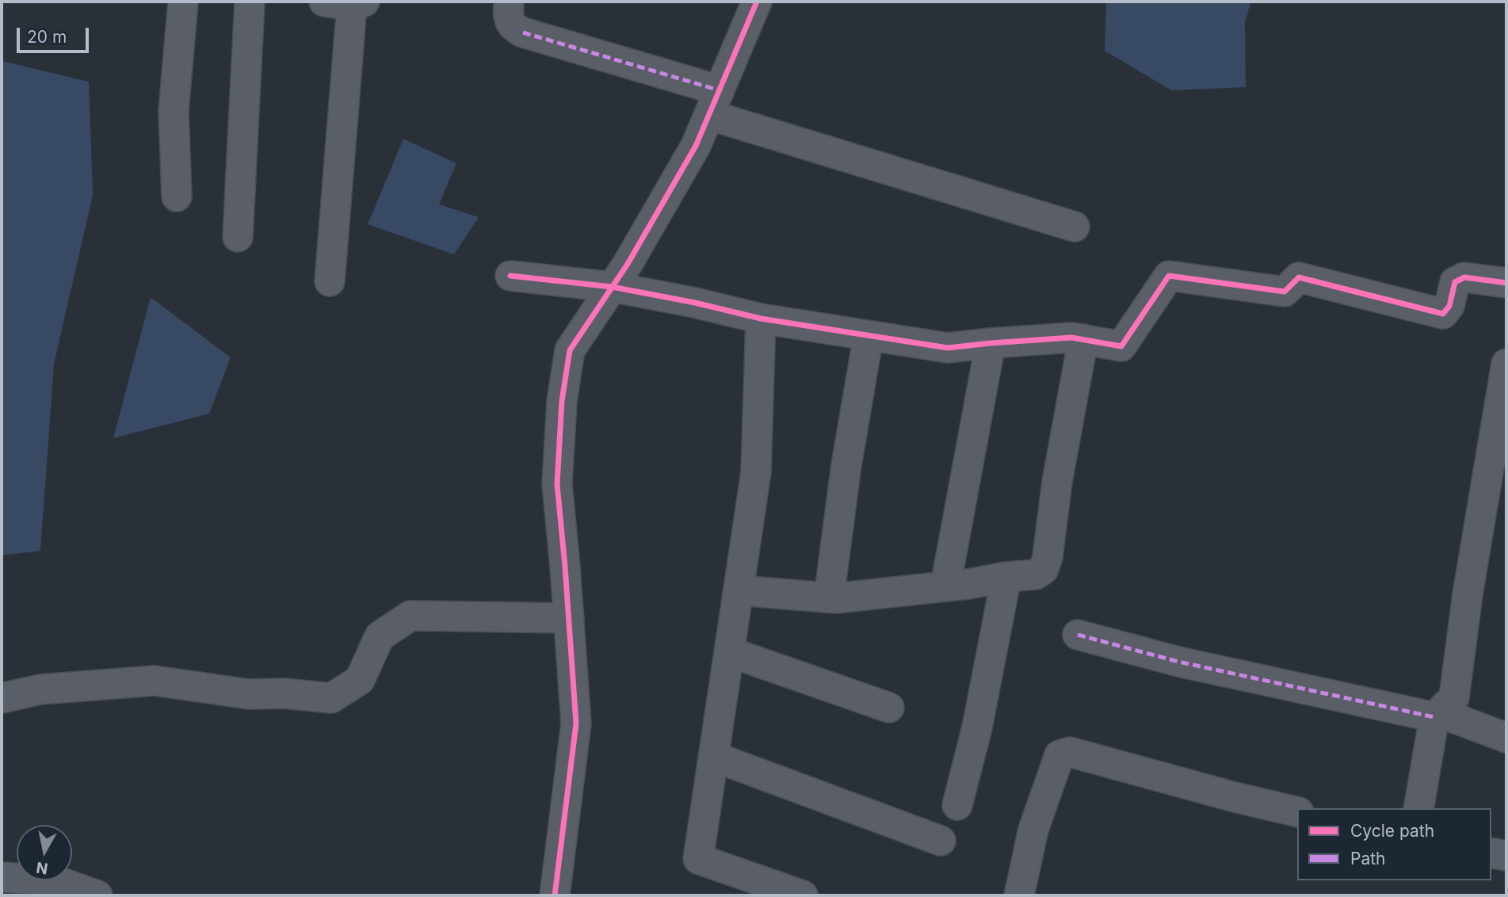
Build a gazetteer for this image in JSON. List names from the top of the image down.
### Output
{
  "legend": ["Cycle path", "Path"],
  "scale_bar": "20 m",
  "north": "bottom"
}
